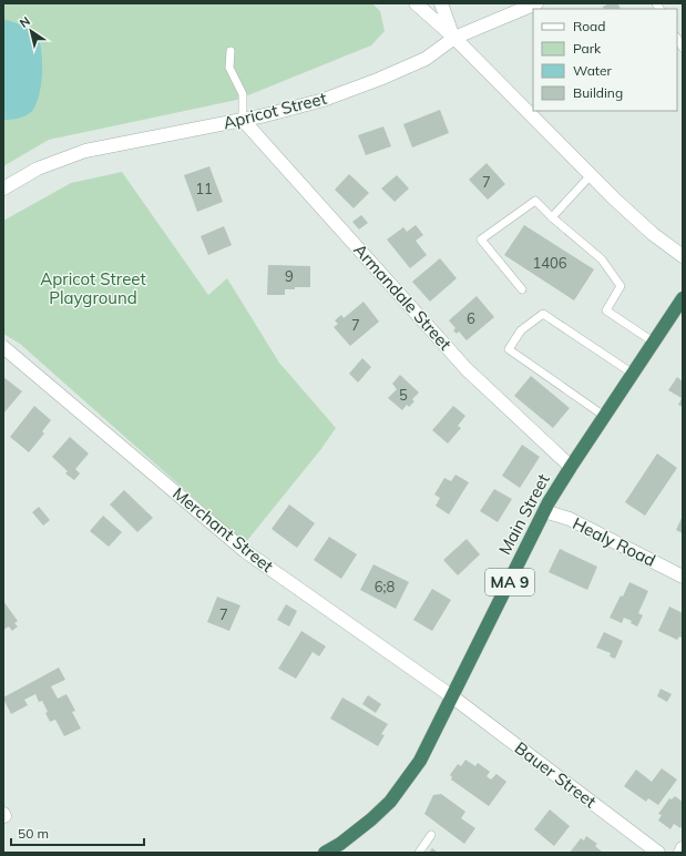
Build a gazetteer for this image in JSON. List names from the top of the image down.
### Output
{
  "streets": {
    "highway": ["Main Street", "MA 9"],
    "street": [
      "Apricot Street",
      "Armandale Street",
      "Merchant Street",
      "Healy Road",
      "Bauer Street"
    ]
  },
  "crossings": [
    ["Apricot Street", "Armandale Street"],
    ["Armandale Street", "Main Street"],
    ["Main Street", "Merchant Street"],
    ["Main Street", "Healy Road"],
    ["Main Street", "Bauer Street"],
    ["Merchant Street", "Bauer Street"]
  ],
  "parks": ["Apricot Street Playground"],
  "house_numbers": [
    "7",
    "11",
    "1406",
    "9",
    "6",
    "7",
    "5",
    "6;8",
    "7"
  ],
  "legend": [
    "Road",
    "Park",
    "Water",
    "Building"
  ],
  "scale_bar": "50 m",
  "north": "top left"
}
